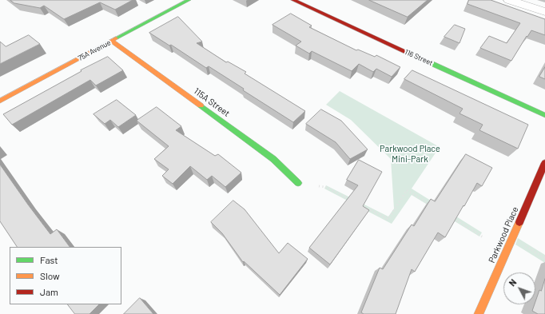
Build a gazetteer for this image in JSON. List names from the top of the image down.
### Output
{
  "streets": {
    "street": [
      "75A Avenue",
      "116 Street",
      "115A Street",
      "Parkwood Place"
    ]
  },
  "crossings": [
    ["75A Avenue", "115A Street"]
  ],
  "parks": ["Parkwood Place Mini-Park"],
  "legend": ["Fast", "Slow", "Jam"],
  "north": "top left"
}
